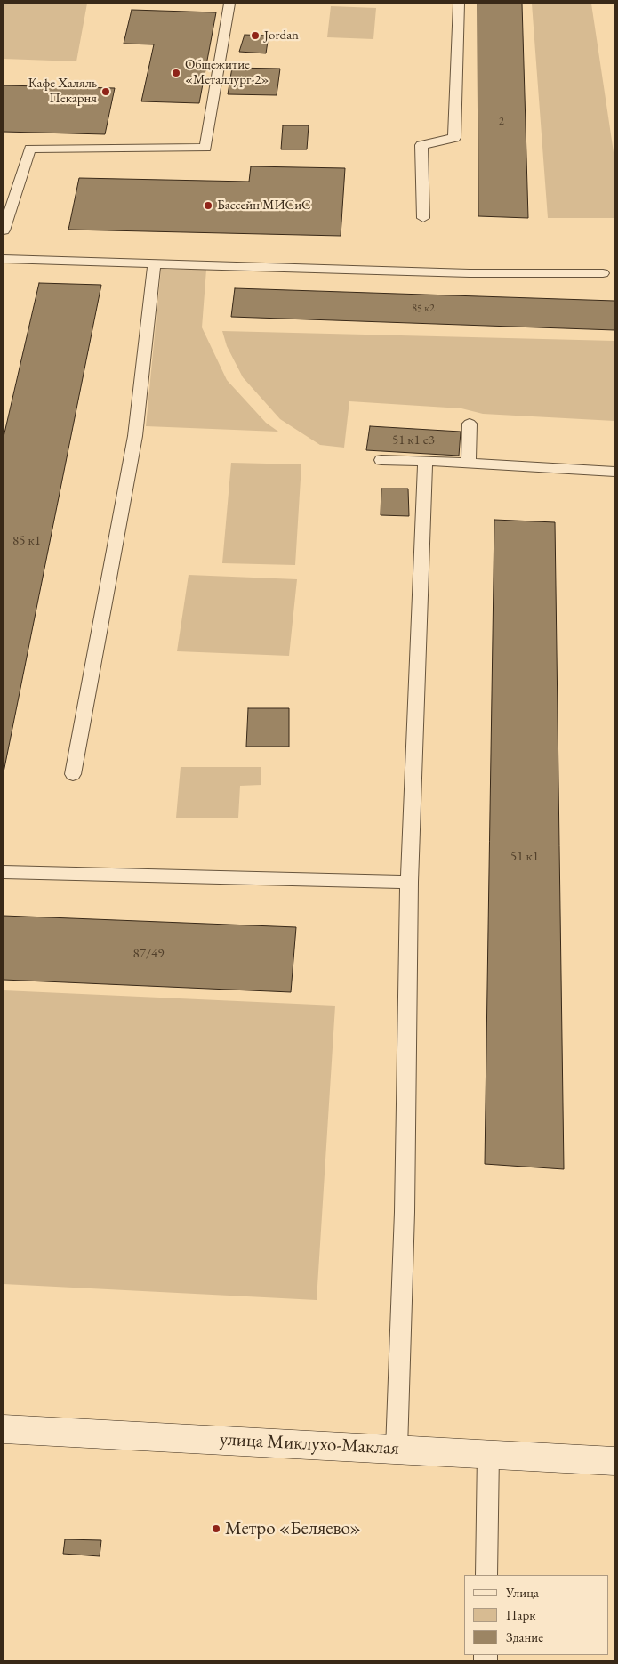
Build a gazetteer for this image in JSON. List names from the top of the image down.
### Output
{
  "streets": {
    "main road": ["улица Миклухо-Маклая"]
  },
  "places": [
    "Jordan",
    "Общежитие «Металлург-2»",
    "Кафе Халяль Пекарня",
    "Бассейн МИСиС",
    "Метро «Беляево»"
  ],
  "house_numbers": [
    "2",
    "85 к2",
    "51 к1 с3",
    "85 к1",
    "51 к1",
    "87/49"
  ],
  "legend": ["Улица", "Парк", "Здание"]
}
